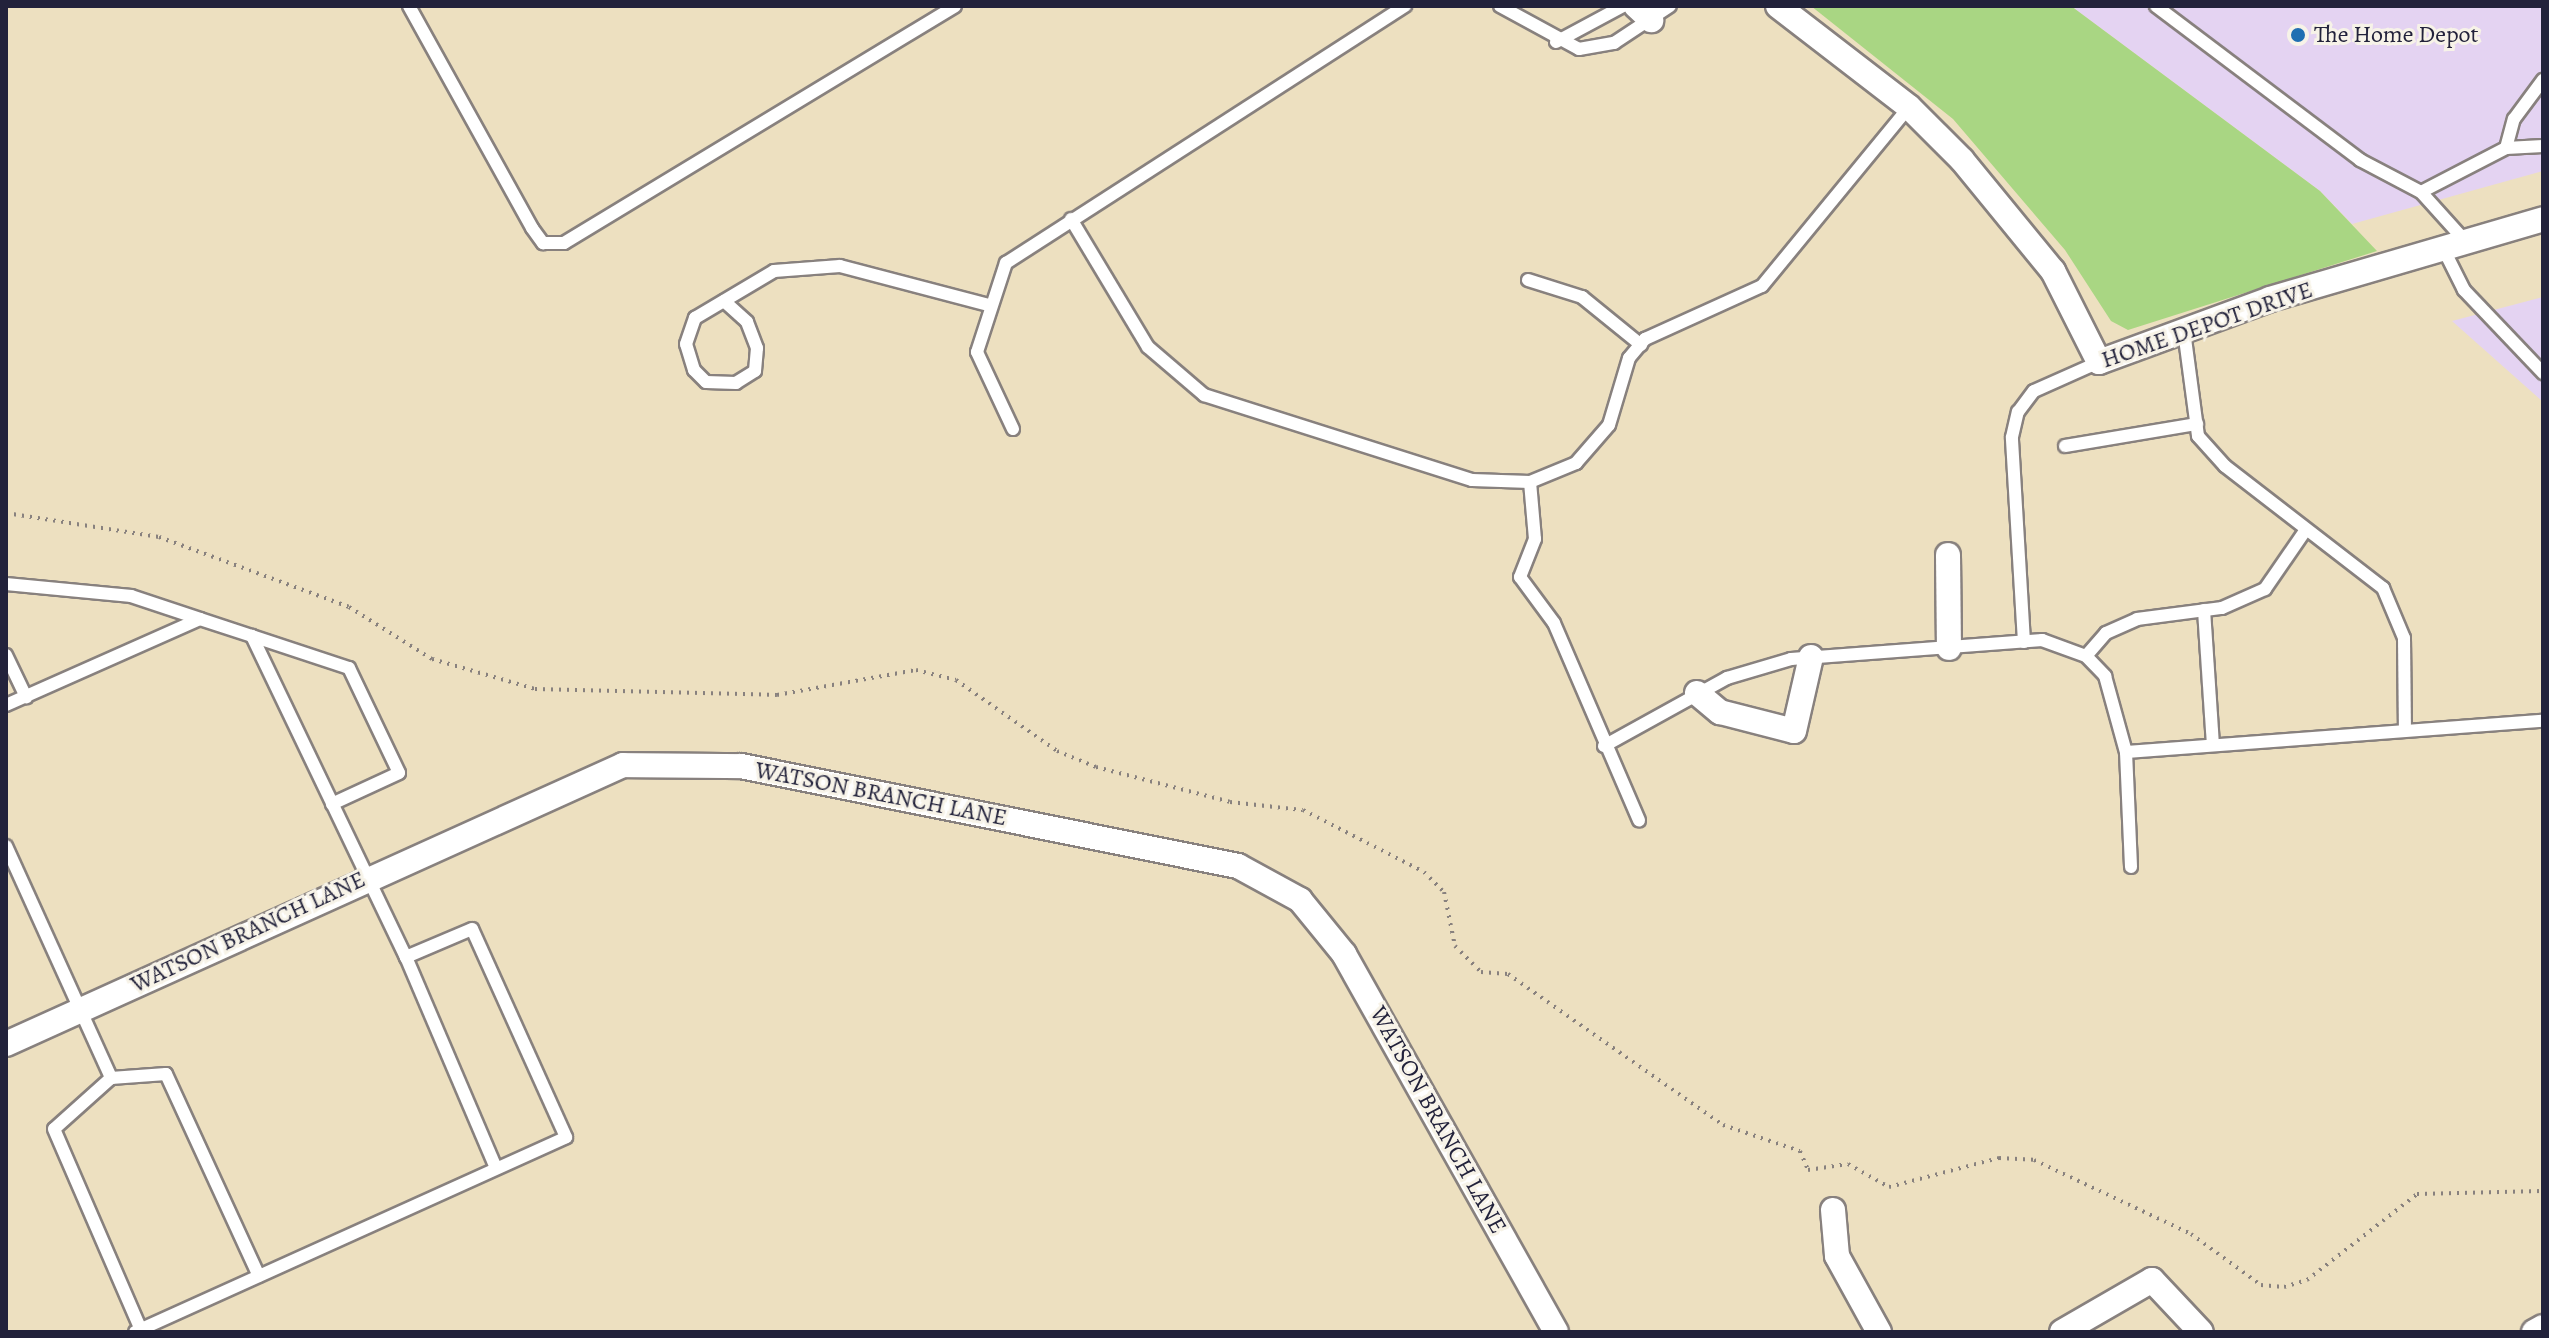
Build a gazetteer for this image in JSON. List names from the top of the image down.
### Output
{
  "streets": {
    "street": ["HOME DEPOT DRIVE", "WATSON BRANCH LANE"]
  },
  "places": ["The Home Depot"]
}
